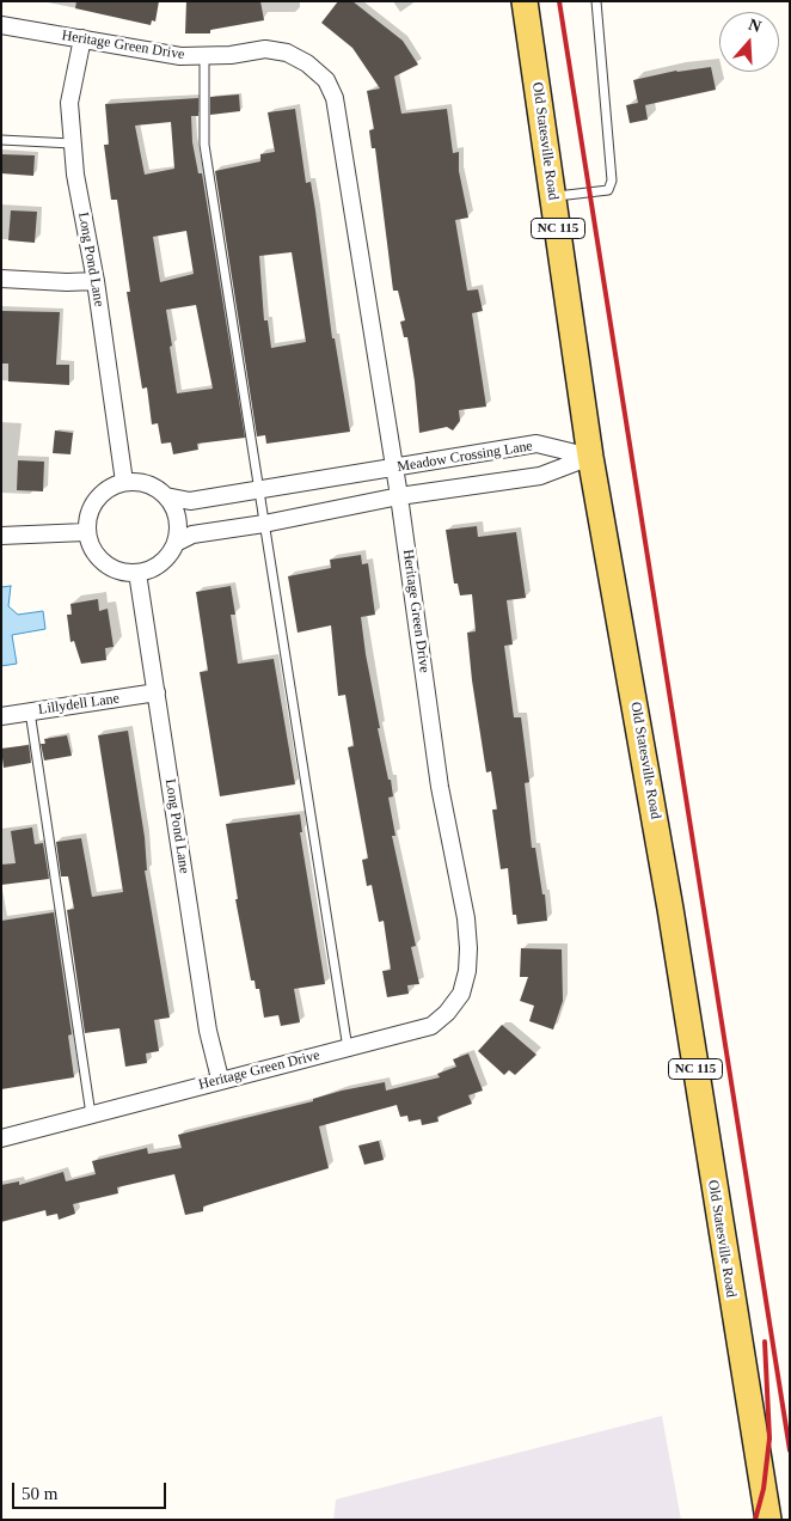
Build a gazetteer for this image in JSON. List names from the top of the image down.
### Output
{
  "streets": {
    "main road": ["Old Statesville Road", "NC 115"],
    "street": [
      "Heritage Green Drive",
      "Long Pond Lane",
      "Meadow Crossing Lane",
      "Lillydell Lane"
    ]
  },
  "crossings": [
    ["Heritage Green Drive", "Long Pond Lane"],
    ["Heritage Green Drive", "Meadow Crossing Lane"],
    ["Old Statesville Road", "Meadow Crossing Lane"],
    ["Long Pond Lane", "Meadow Crossing Lane"],
    ["Long Pond Lane", "Lillydell Lane"]
  ],
  "scale_bar": "50 m",
  "north": "top"
}
